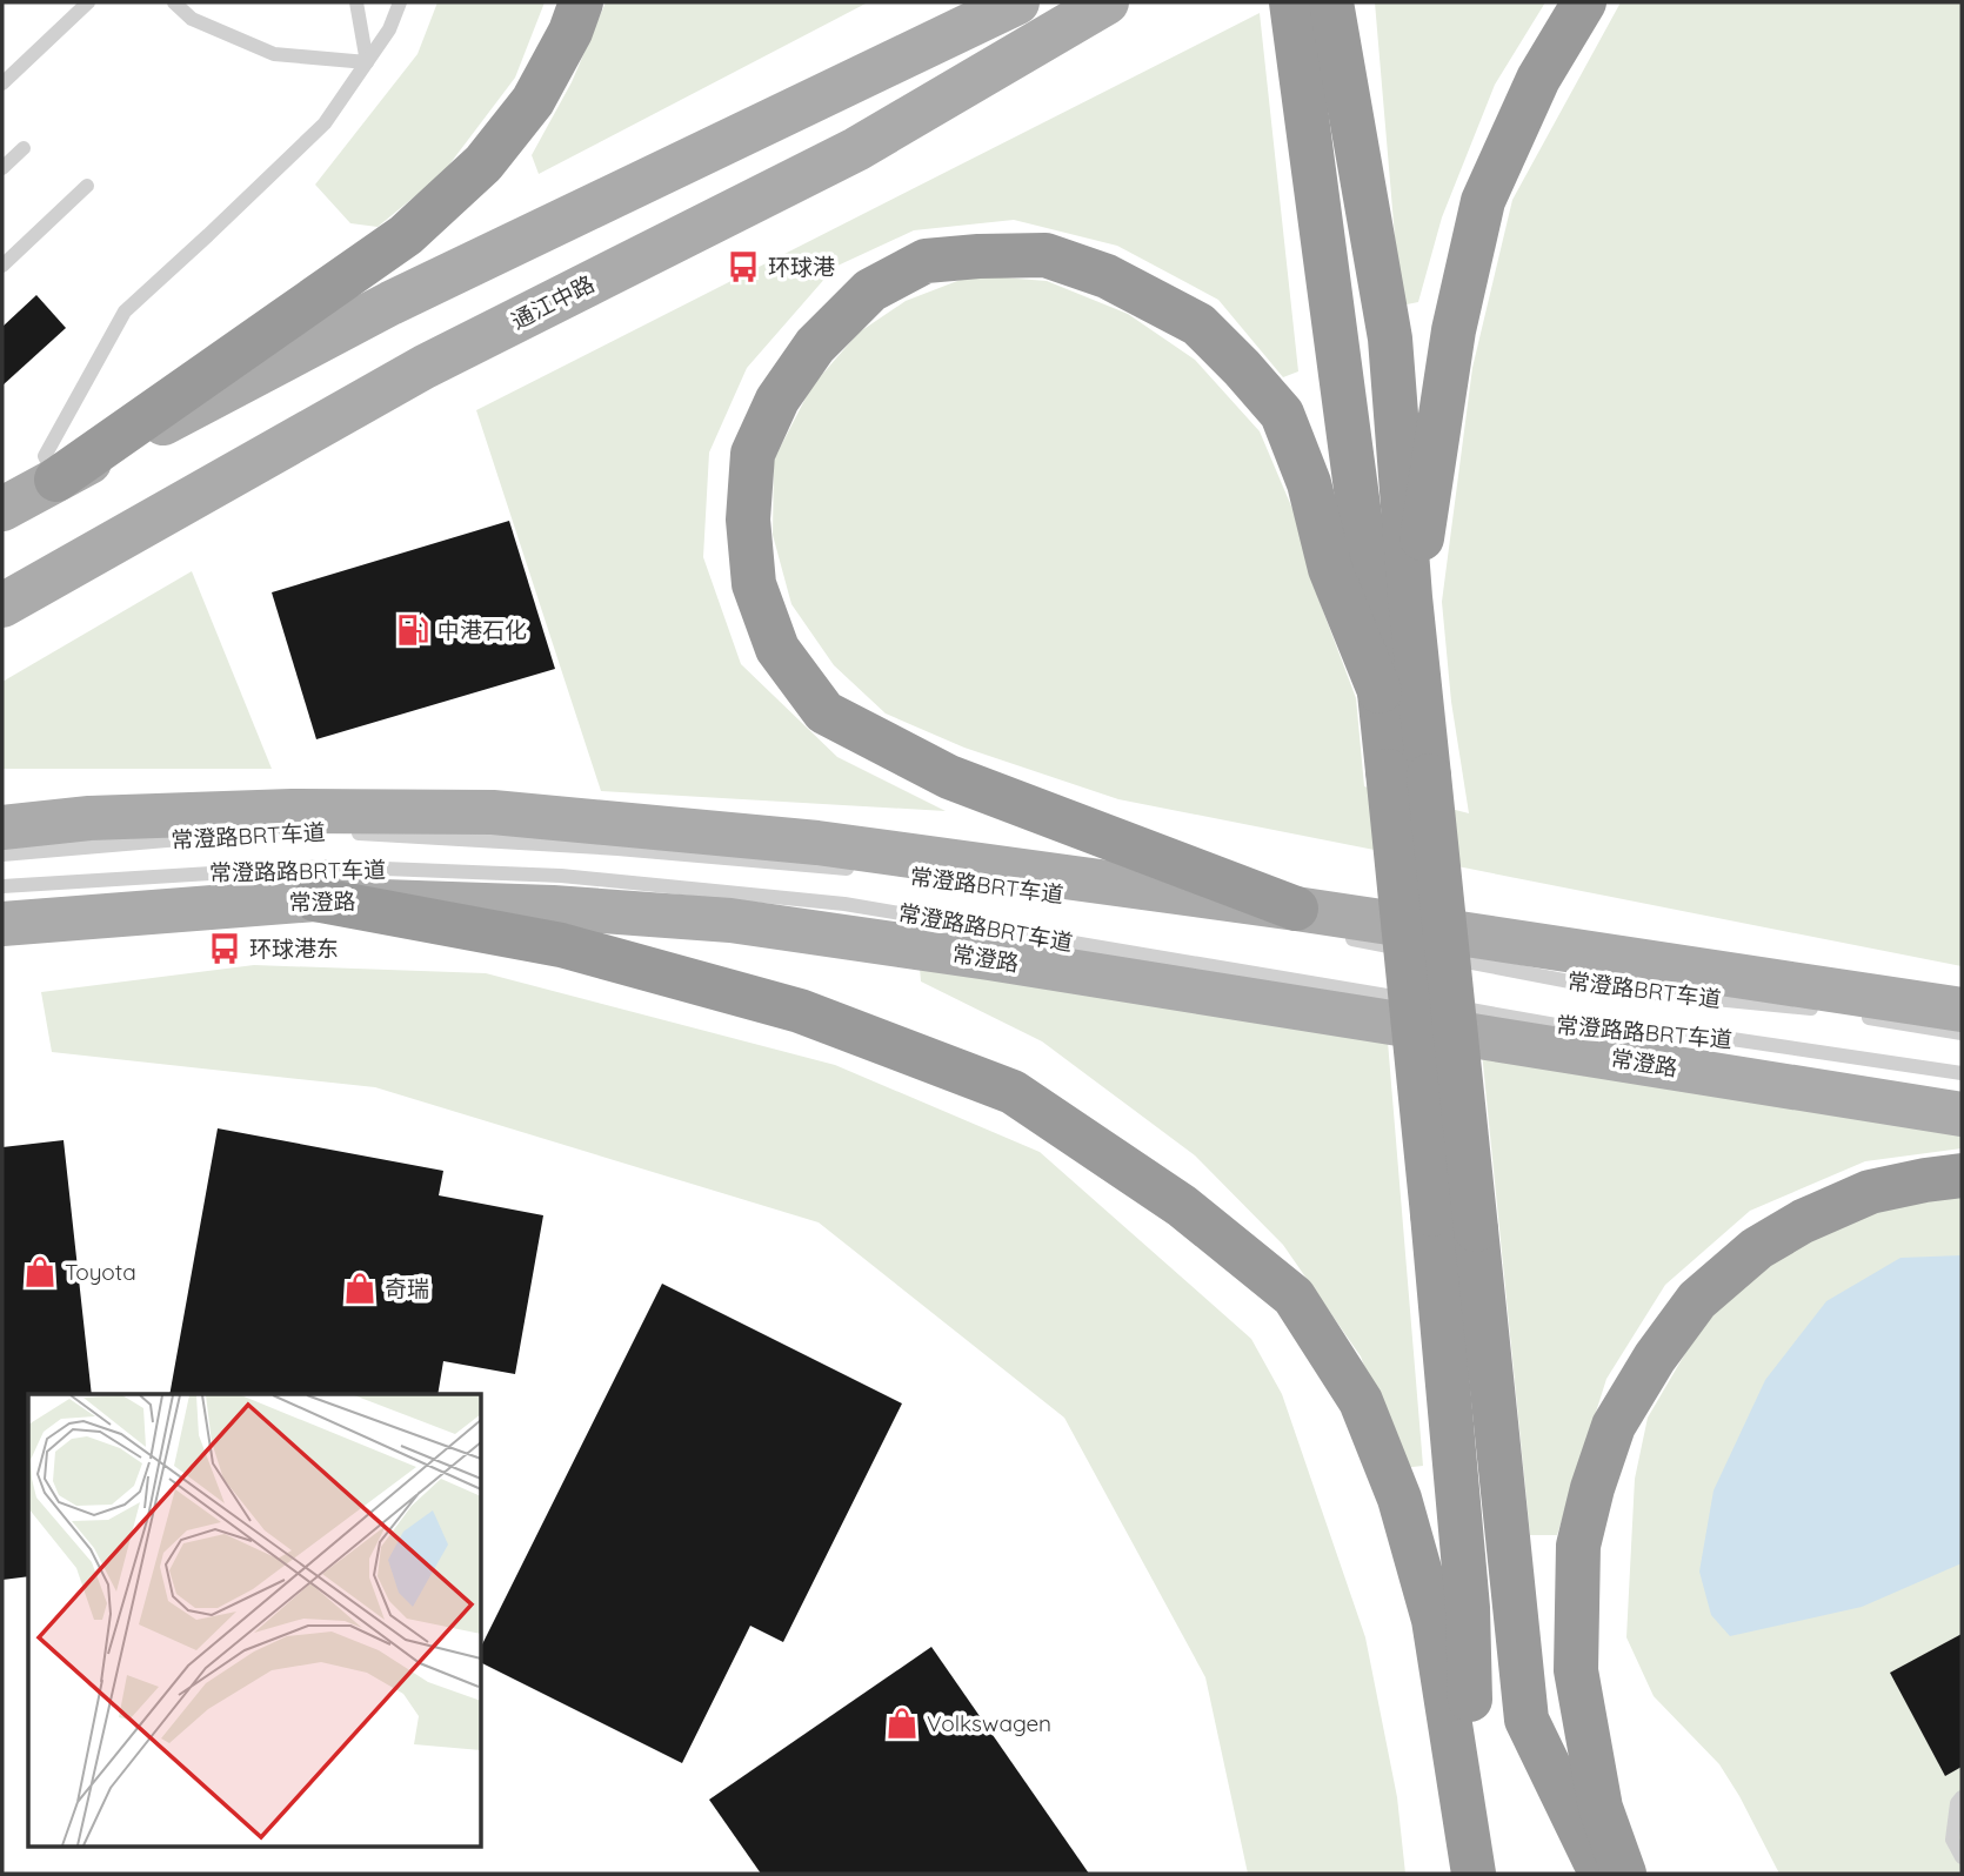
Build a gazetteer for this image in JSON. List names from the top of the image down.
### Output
{
  "streets": {
    "main road": ["通江中路", "常澄路"],
    "lane": ["常澄路BRT车道", "常澄路路BRT车道"]
  },
  "places": {
    "bus stop": ["环球港", "环球港东"],
    "fuel station": ["中港石化"],
    "shop": ["Toyota", "奇瑞", "Volkswagen"]
  }
}
